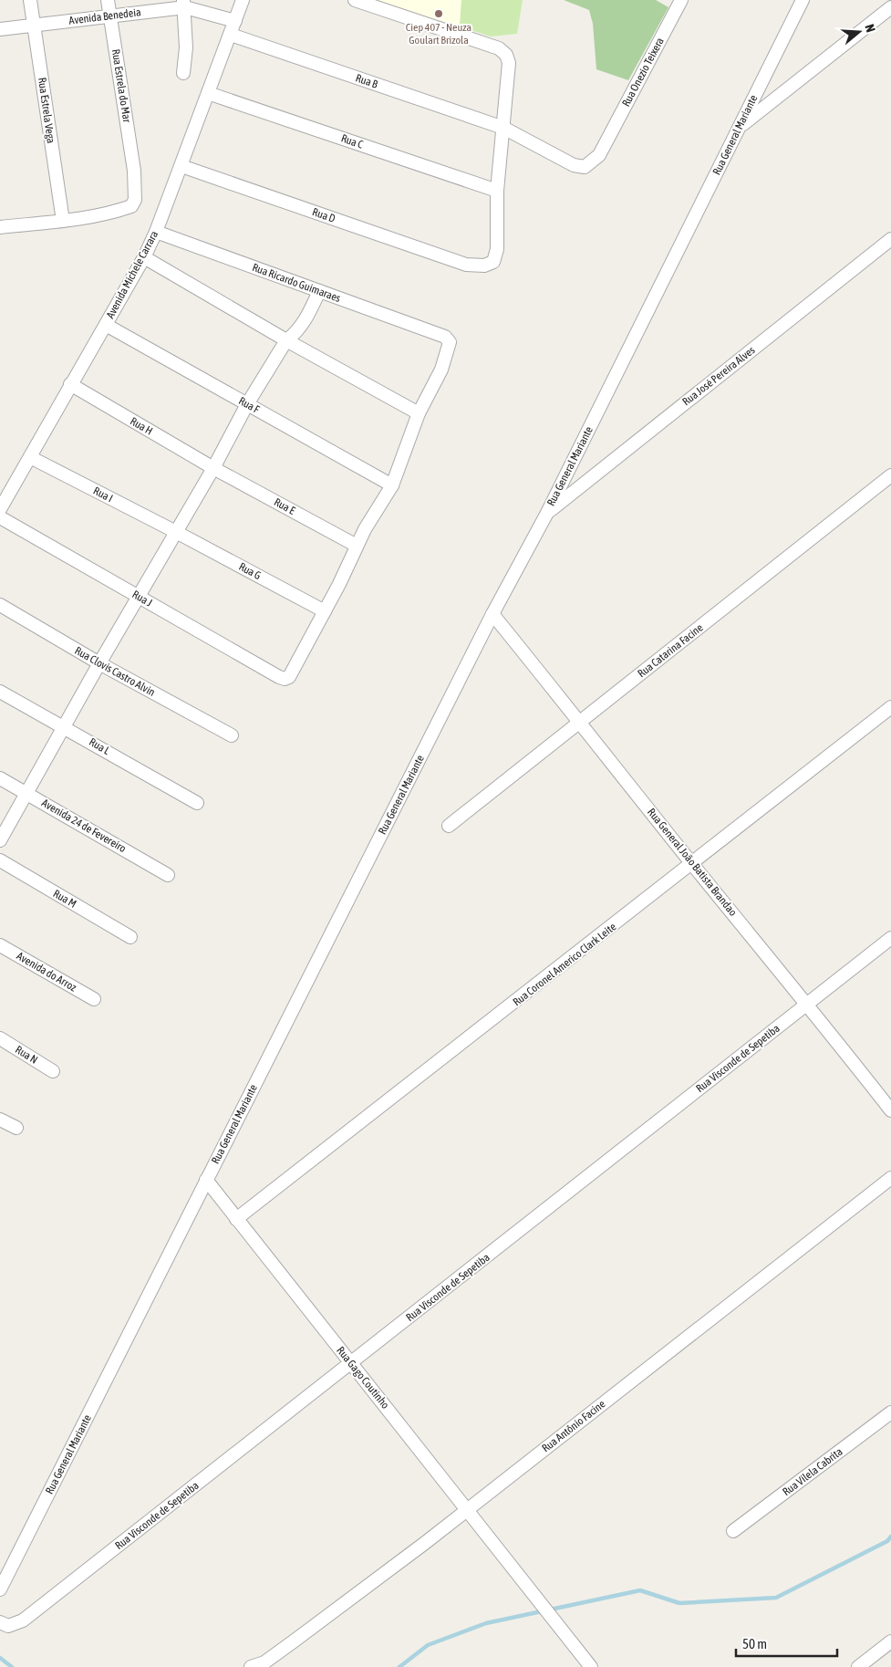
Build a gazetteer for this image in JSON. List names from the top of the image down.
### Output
{
  "streets": {
    "street": [
      "Avenida Benedeia",
      "Rua Onezio Teixera",
      "Rua B",
      "Rua Estrela do Mar",
      "Rua Estrela Vega",
      "Rua General Mariante",
      "Rua C",
      "Rua D",
      "Avenida Michele Carrara",
      "Rua Ricardo Guimaraes",
      "Rua José Pereira Alves",
      "Rua F",
      "Rua H",
      "Rua I",
      "Rua E",
      "Rua G",
      "Rua J",
      "Rua Catarina Facine",
      "Rua Clovis Castro Alvin",
      "Rua L",
      "Avenida 24 de Fevereiro",
      "Rua General João Batista Brandao",
      "Rua M",
      "Rua Coronel Americo Clark Leite",
      "Avenida do Arroz",
      "Rua N",
      "Rua Visconde de Sepetiba",
      "Rua Gago Coutinho",
      "Rua Antônio Facine",
      "Rua Vilela Cabrita"
    ]
  },
  "crossings": [
    ["Avenida Benedeia", "Rua Estrela do Mar"],
    ["Avenida Benedeia", "Rua Estrela Vega"],
    ["Avenida Benedeia", "Avenida Michele Carrara"],
    ["Rua Onezio Teixera", "Rua B"],
    ["Rua B", "Avenida Michele Carrara"],
    ["Rua Estrela do Mar", "Rua Estrela Vega"],
    ["Rua General Mariante", "Rua José Pereira Alves"],
    ["Rua General Mariante", "Rua General João Batista Brandao"],
    ["Rua General Mariante", "Rua Gago Coutinho"],
    ["Rua C", "Rua D"],
    ["Rua C", "Avenida Michele Carrara"],
    ["Rua D", "Avenida Michele Carrara"],
    ["Avenida Michele Carrara", "Rua Ricardo Guimaraes"],
    ["Avenida Michele Carrara", "Rua F"],
    ["Avenida Michele Carrara", "Rua H"],
    ["Avenida Michele Carrara", "Rua I"],
    ["Rua H", "Rua E"],
    ["Rua I", "Rua G"],
    ["Rua G", "Rua J"],
    ["Rua Catarina Facine", "Rua General João Batista Brandao"],
    ["Rua General João Batista Brandao", "Rua Coronel Americo Clark Leite"],
    ["Rua General João Batista Brandao", "Rua Visconde de Sepetiba"],
    ["Rua Coronel Americo Clark Leite", "Rua Gago Coutinho"],
    ["Rua Visconde de Sepetiba", "Rua Gago Coutinho"],
    ["Rua Gago Coutinho", "Rua Antônio Facine"]
  ],
  "places": ["Ciep 407 - Neuza Goulart Brizola"],
  "scale_bar": "50 m",
  "north": "right"
}
